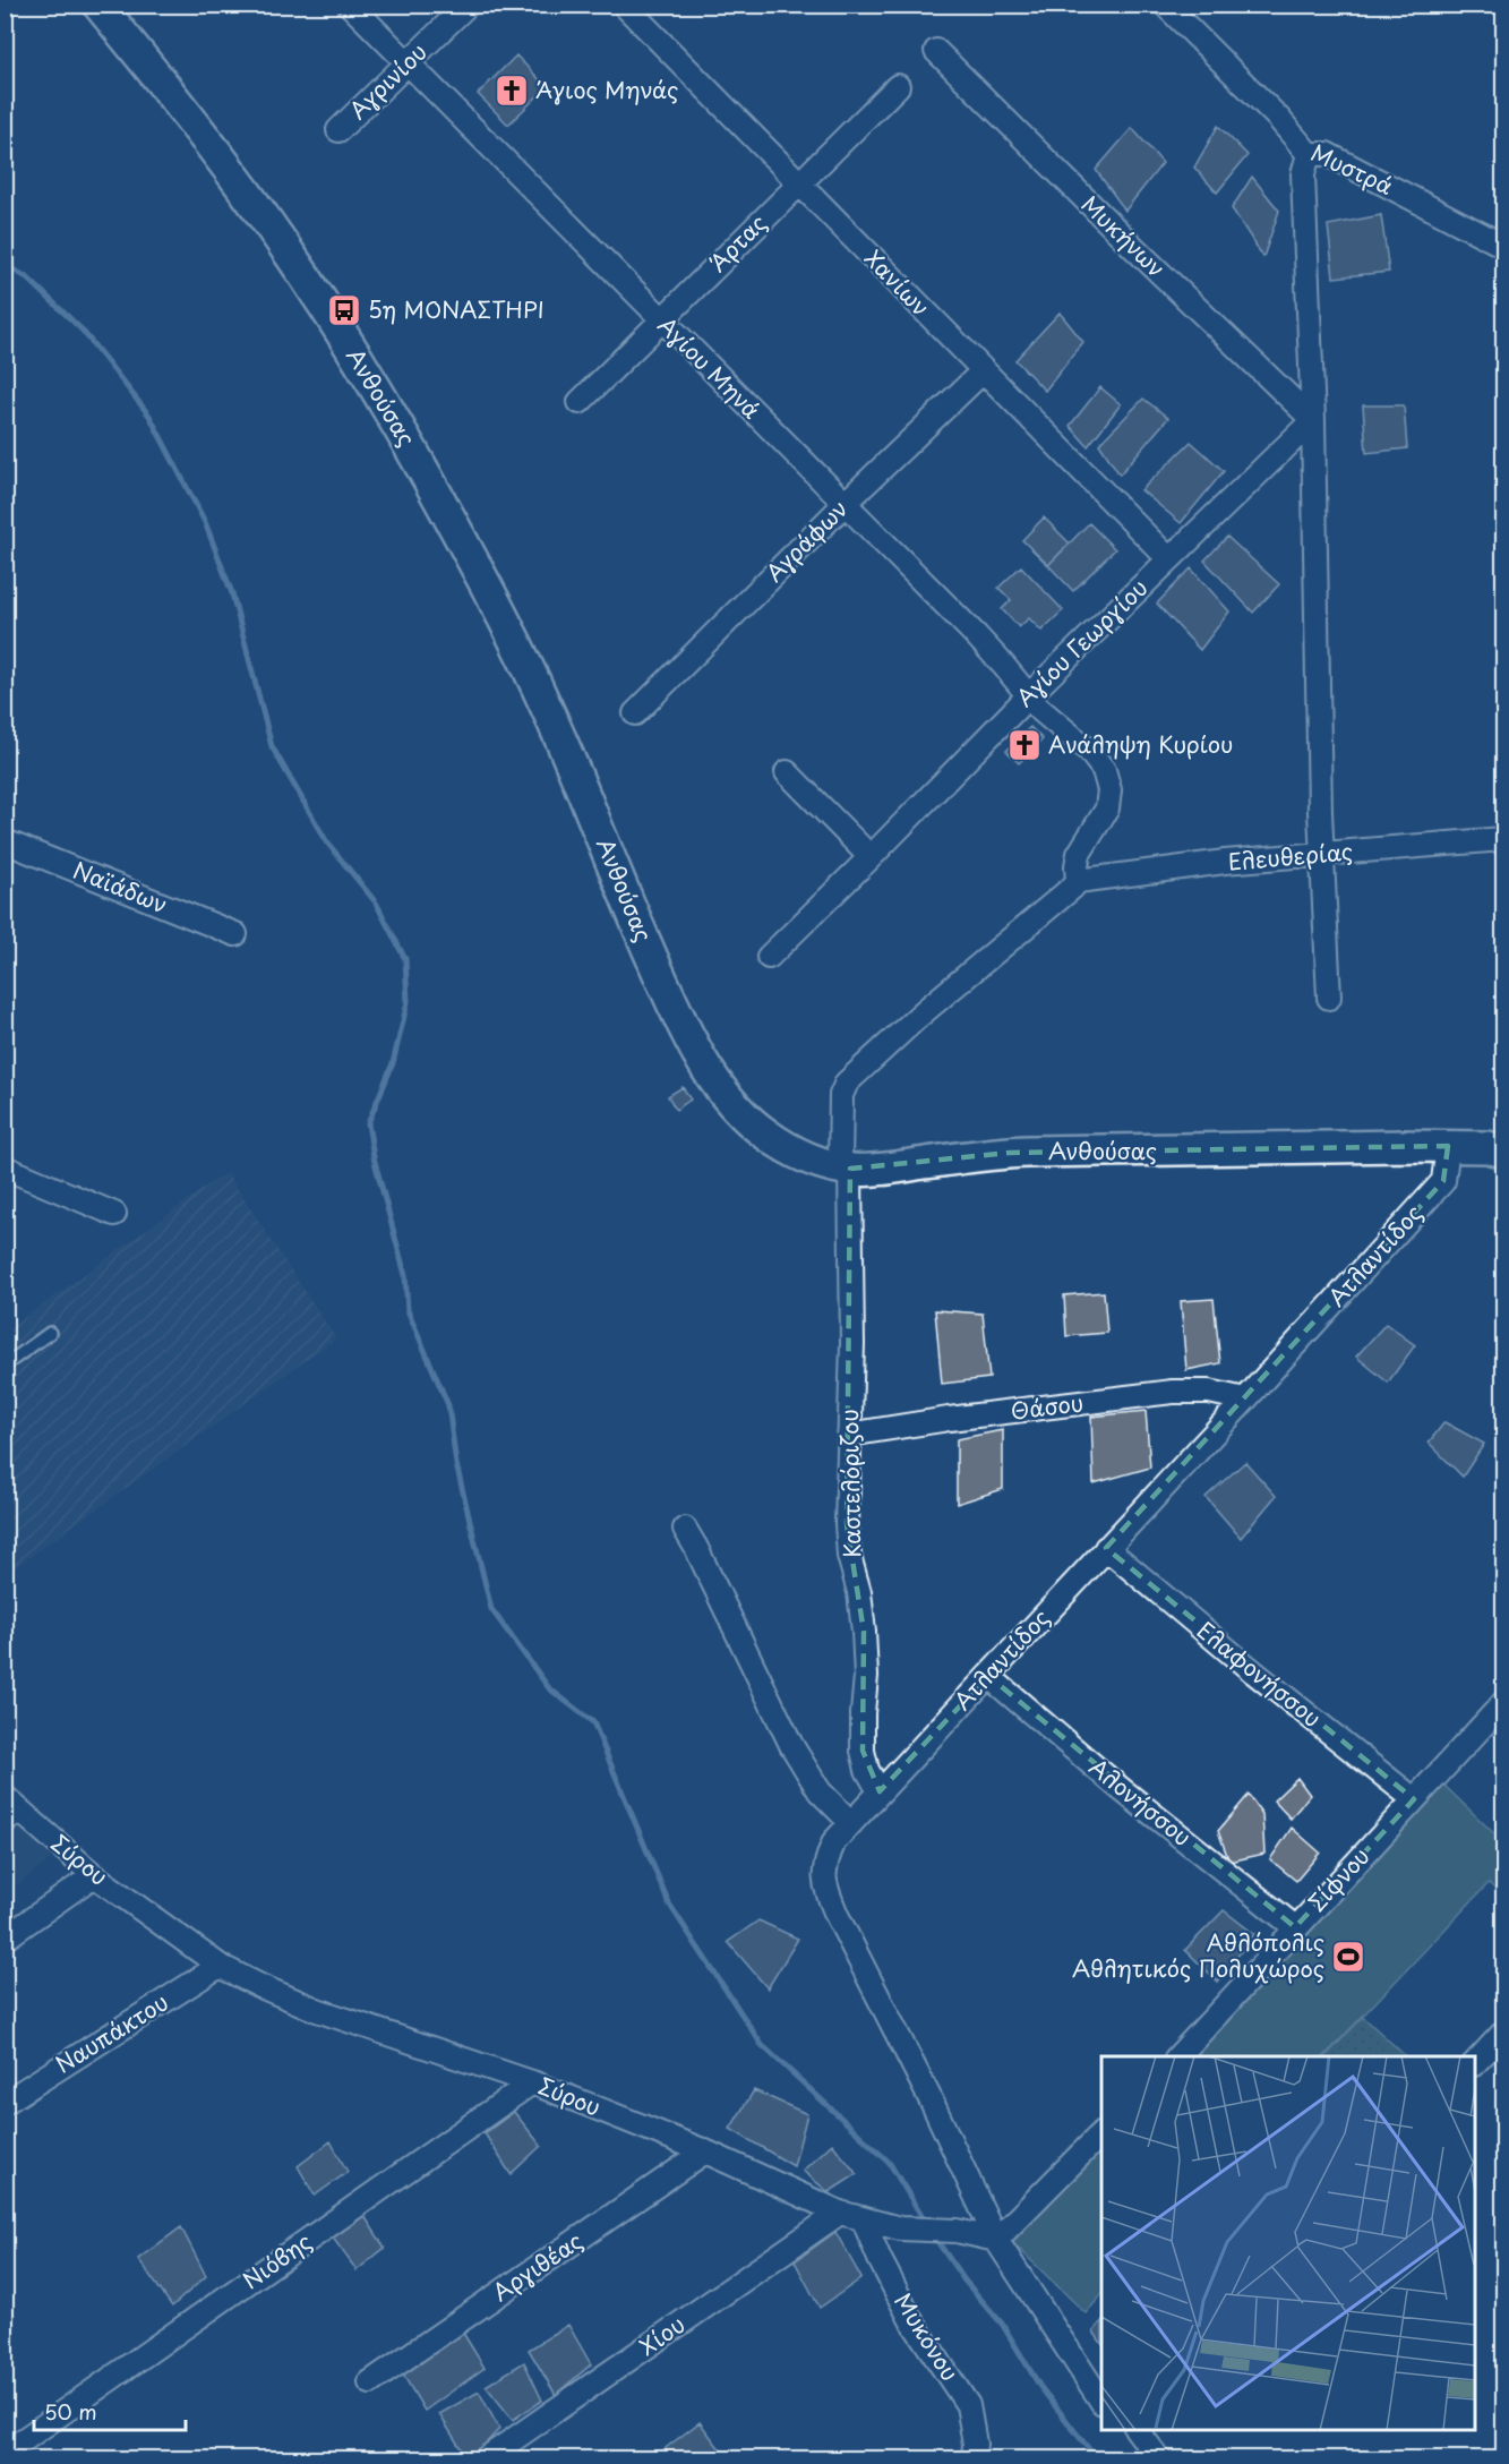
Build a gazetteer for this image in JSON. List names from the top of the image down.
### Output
{
  "streets": {
    "street": [
      "Αγρινίου",
      "Μυστρά",
      "Μυκήνων",
      "Άρτας",
      "Χανίων",
      "Αγίου Μηνά",
      "Ανθούσας",
      "Αγράφων",
      "Αγίου Γεωργίου",
      "Ελευθερίας",
      "Ναϊάδων",
      "Ατλαντίδος",
      "Θάσου",
      "Καστελόριζου",
      "Ελαφονήσσου",
      "Αλονήσσου",
      "Σύρου",
      "Σίφνου",
      "Ναυπάκτου",
      "Νιόβης",
      "Αργιθέας",
      "Χίου",
      "Μυκόνου"
    ]
  },
  "crossings": [
    ["Αγρινίου", "Αγίου Μηνά"],
    ["Μυκήνων", "Αγίου Γεωργίου"],
    ["Άρτας", "Χανίων"],
    ["Άρτας", "Αγίου Μηνά"],
    ["Χανίων", "Αγράφων"],
    ["Χανίων", "Αγίου Γεωργίου"],
    ["Αγίου Μηνά", "Αγράφων"],
    ["Αγίου Μηνά", "Αγίου Γεωργίου"],
    ["Αγίου Μηνά", "Ελευθερίας"],
    ["Αγίου Μηνά", "Καστελόριζου"],
    ["Ανθούσας", "Ατλαντίδος"],
    ["Ανθούσας", "Καστελόριζου"],
    ["Ελευθερίας", "Καστελόριζου"],
    ["Ατλαντίδος", "Θάσου"],
    ["Ατλαντίδος", "Καστελόριζου"],
    ["Ατλαντίδος", "Ελαφονήσσου"],
    ["Ατλαντίδος", "Αλονήσσου"],
    ["Ατλαντίδος", "Σύρου"],
    ["Θάσου", "Καστελόριζου"],
    ["Ελαφονήσσου", "Σίφνου"],
    ["Αλονήσσου", "Σίφνου"],
    ["Σύρου", "Ναυπάκτου"],
    ["Σύρου", "Νιόβης"],
    ["Σύρου", "Αργιθέας"],
    ["Σύρου", "Χίου"],
    ["Σύρου", "Μυκόνου"]
  ],
  "places": {
    "church": ["Άγιος Μηνάς", "Ανάληψη Κυρίου"],
    "bus stop": ["5η ΜΟΝΑΣΤΗΡΙ"],
    "sports": ["Αθλόπολις Αθλητικός Πολυχώρος"]
  },
  "scale_bar": "50 m"
}
